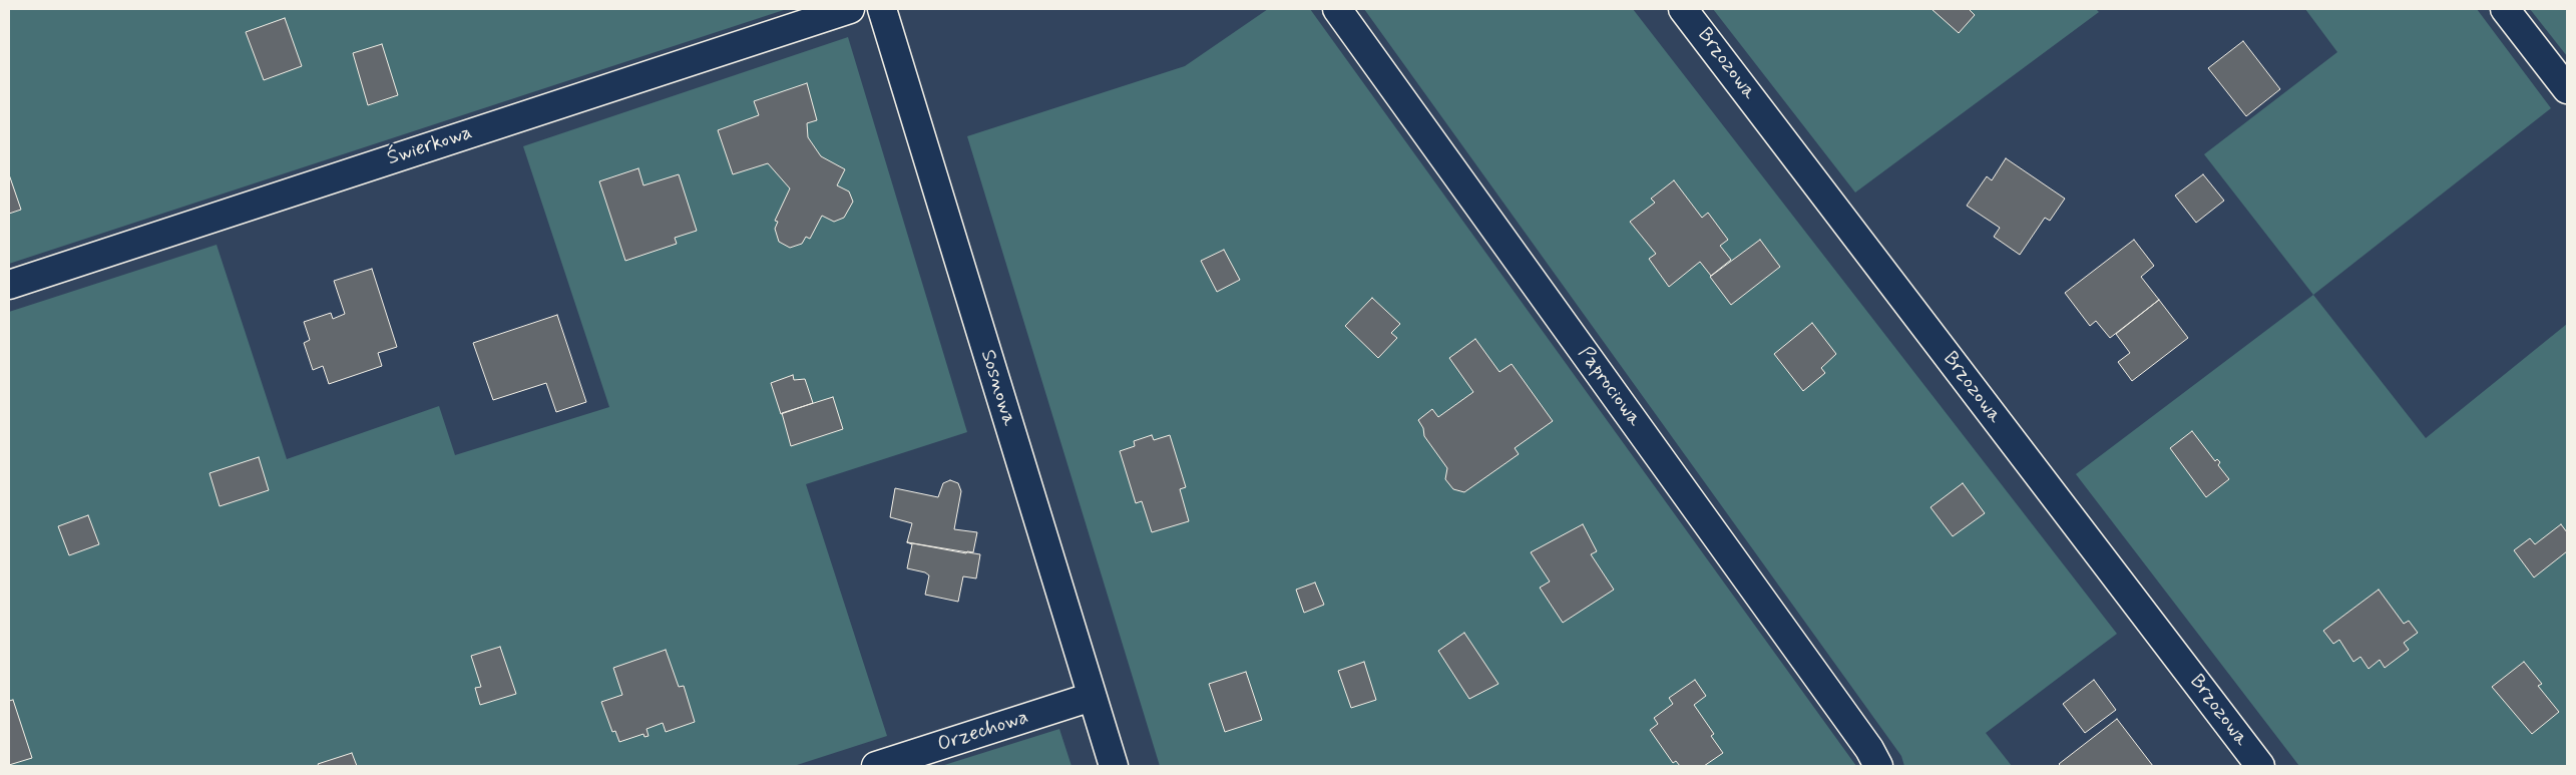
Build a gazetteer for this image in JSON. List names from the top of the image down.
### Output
{
  "streets": {
    "street": [
      "Brzozowa",
      "Świerkowa",
      "Paprociowa",
      "Sosnowa",
      "Orzechowa"
    ]
  },
  "crossings": [
    ["Sosnowa", "Orzechowa"]
  ]
}
